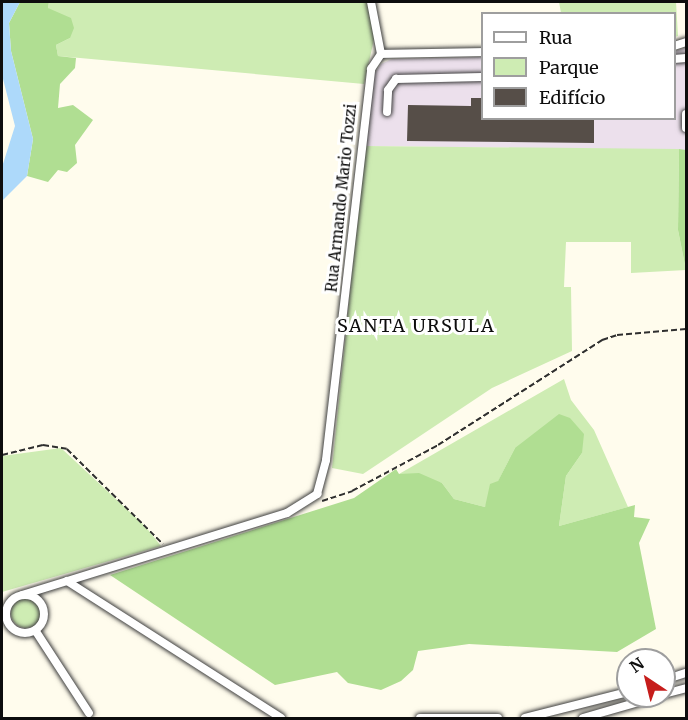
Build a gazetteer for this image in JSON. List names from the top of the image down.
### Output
{
  "streets": {
    "street": ["Rua Armando Mario Tozzi"]
  },
  "districts": ["SANTA URSULA"],
  "legend": ["Rua", "Parque", "Edifício"],
  "north": "top left"
}
